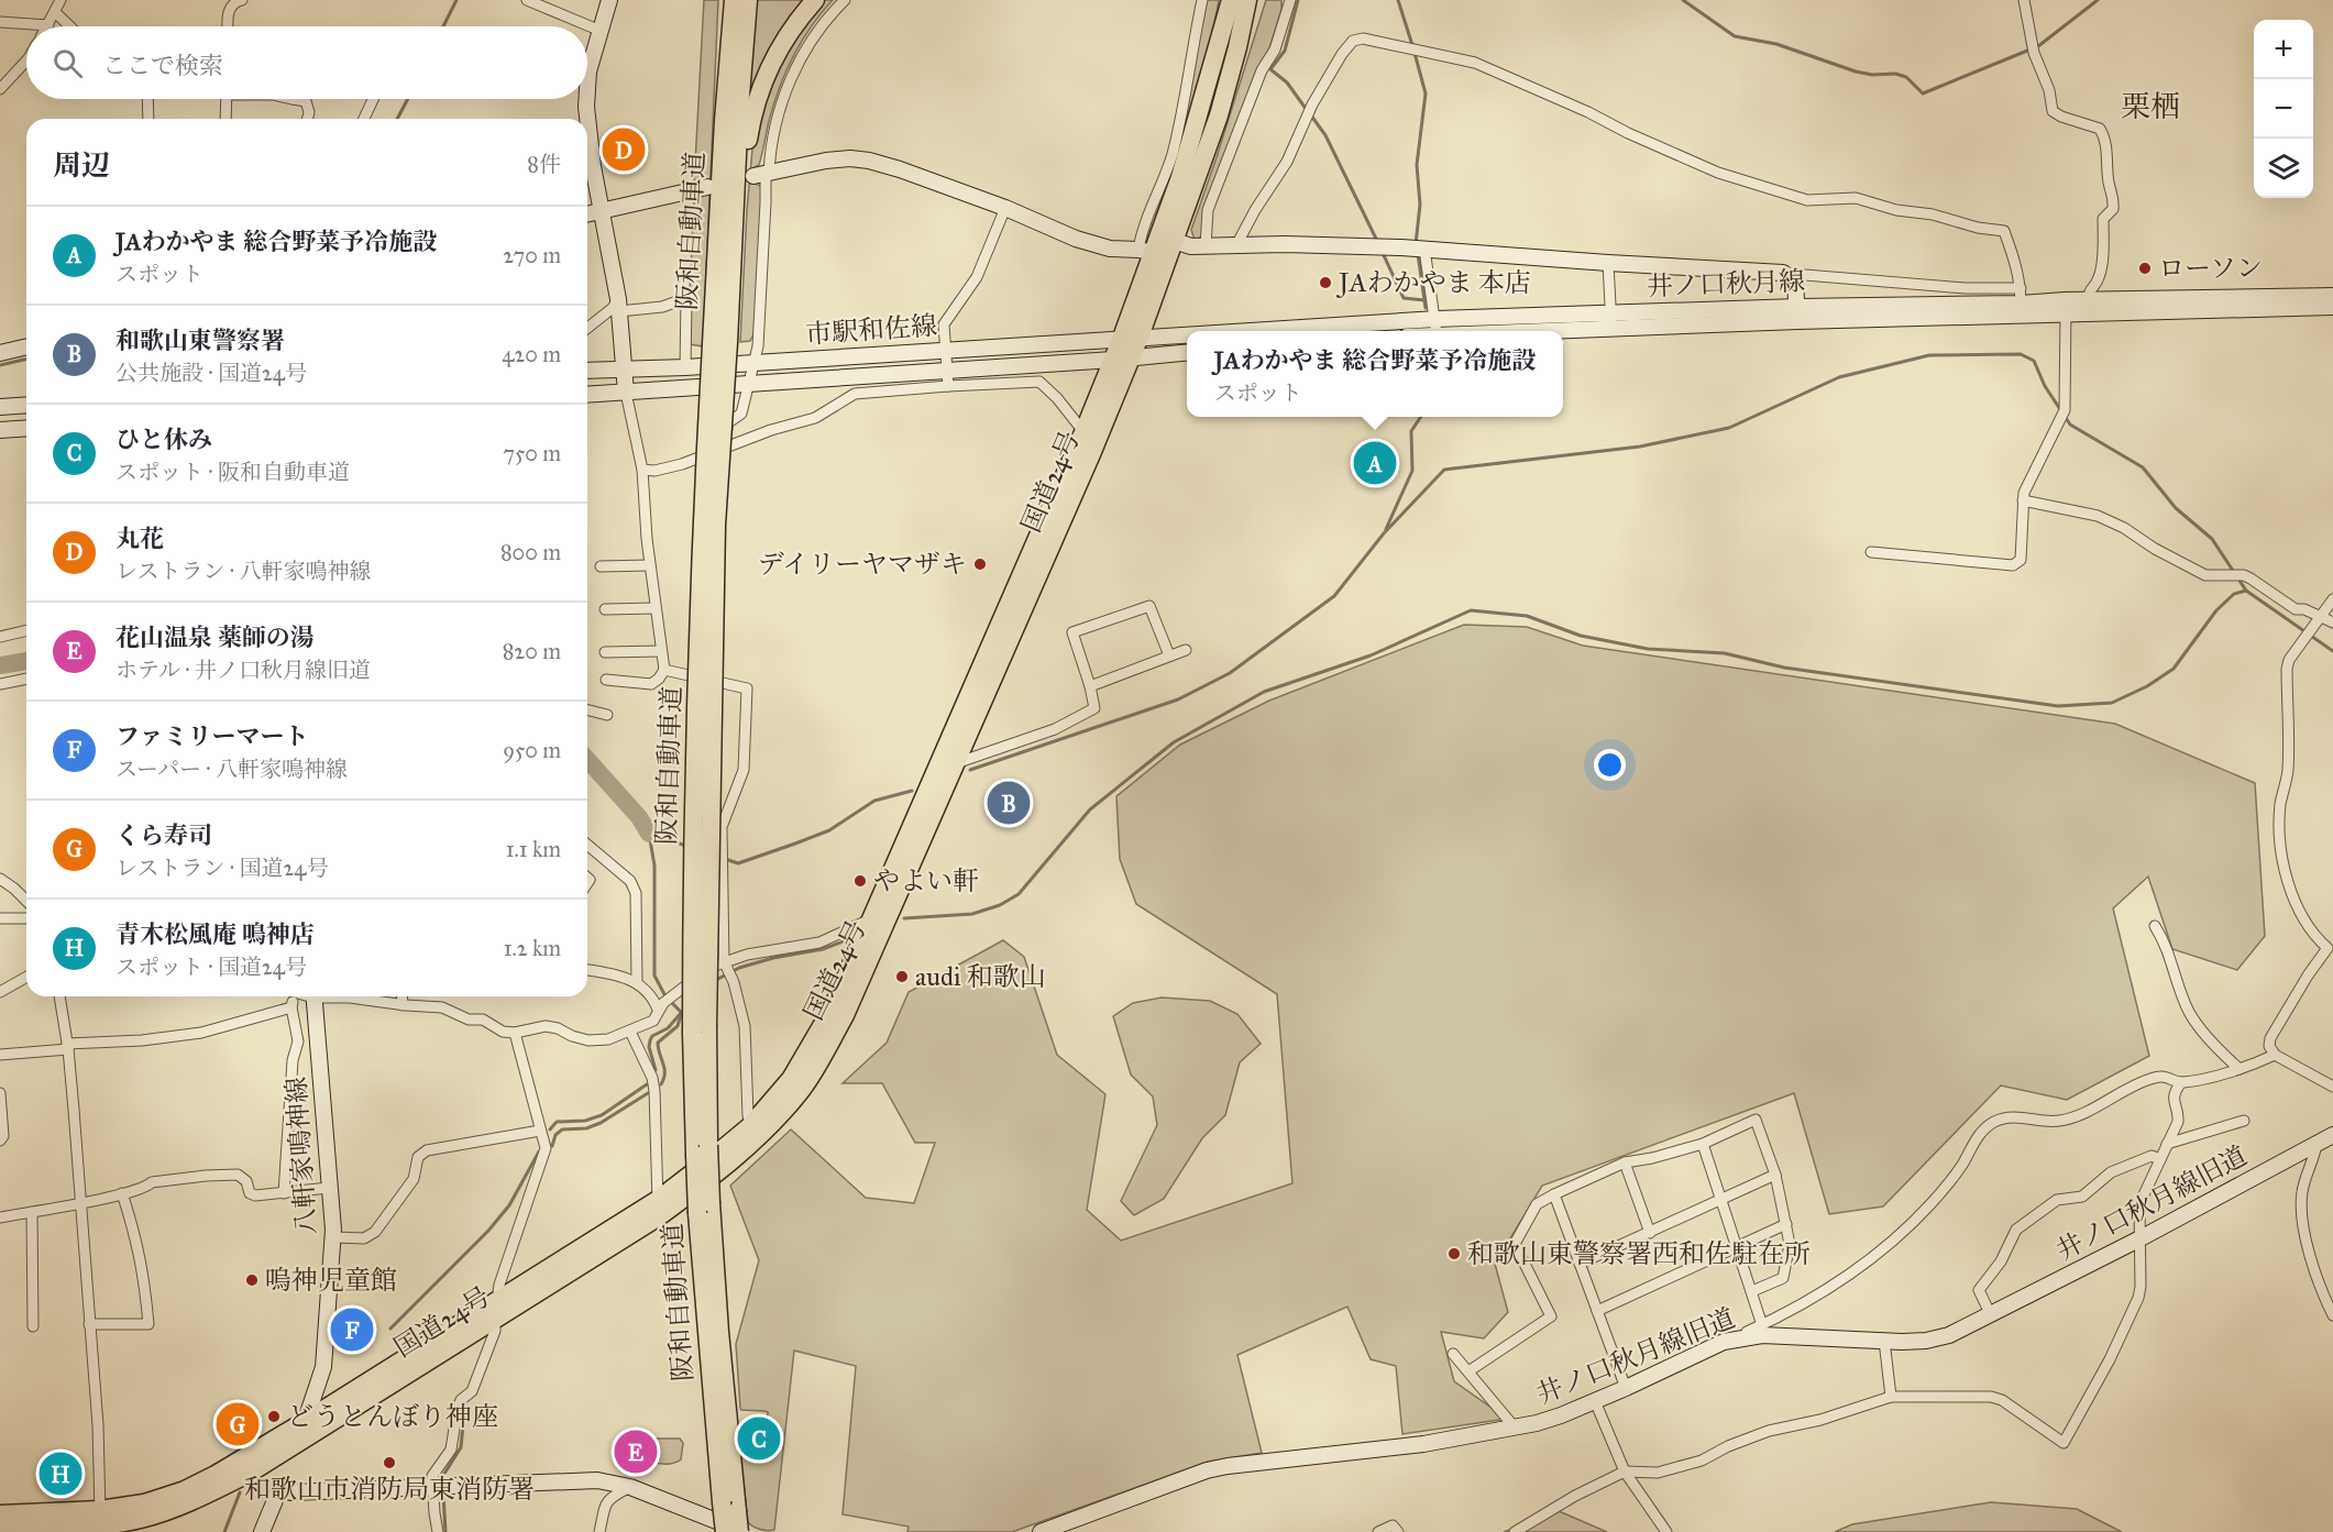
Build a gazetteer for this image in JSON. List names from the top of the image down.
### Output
{
  "streets": {
    "highway": ["阪和自動車道", "国道24号"],
    "street": [
      "井ノ口秋月線",
      "市駅和佐線",
      "八軒家鳴神線",
      "井ノ口秋月線旧道"
    ]
  },
  "crossings": [
    ["井ノ口秋月線", "市駅和佐線"],
    ["井ノ口秋月線", "国道24号"],
    ["市駅和佐線", "国道24号"],
    ["国道24号", "八軒家鳴神線"]
  ],
  "districts": ["栗栖"],
  "places": [
    "ローソン",
    "JAわかやま 本店",
    "デイリーヤマザキ",
    "やよい軒",
    "audi 和歌山",
    "和歌山東警察署西和佐駐在所",
    "嗚神児童館",
    "どうとんぼり神座",
    "和歌山市消防局東消防署"
  ],
  "page": {
    "map_buttons": ["+", "−"],
    "search": "ここで検索",
    "heading": ["周辺", "8件"],
    "pins": [
      "D",
      "A",
      "B",
      "F",
      "G",
      "C",
      "E",
      "H"
    ],
    "list": [
      {
        "mark": "A",
        "name": "JAわかやま 総合野菜予冷施設",
        "note": "スポット",
        "value": "270 m"
      },
      {
        "mark": "B",
        "name": "和歌山東警察署",
        "note": "公共施設 · 国道24号",
        "value": "420 m"
      },
      {
        "mark": "C",
        "name": "ひと休み",
        "note": "スポット · 阪和自動車道",
        "value": "750 m"
      },
      {
        "mark": "D",
        "name": "丸花",
        "note": "レストラン · 八軒家鳴神線",
        "value": "800 m"
      },
      {
        "mark": "E",
        "name": "花山温泉 薬師の湯",
        "note": "ホテル · 井ノ口秋月線旧道",
        "value": "820 m"
      },
      {
        "mark": "F",
        "name": "ファミリーマート",
        "note": "スーパー · 八軒家鳴神線",
        "value": "950 m"
      },
      {
        "mark": "G",
        "name": "くら寿司",
        "note": "レストラン · 国道24号",
        "value": "1.1 km"
      },
      {
        "mark": "H",
        "name": "青木松風庵 鳴神店",
        "note": "スポット · 国道24号",
        "value": "1.2 km"
      }
    ],
    "popup": ["JAわかやま 総合野菜予冷施設", "スポット"]
  }
}
